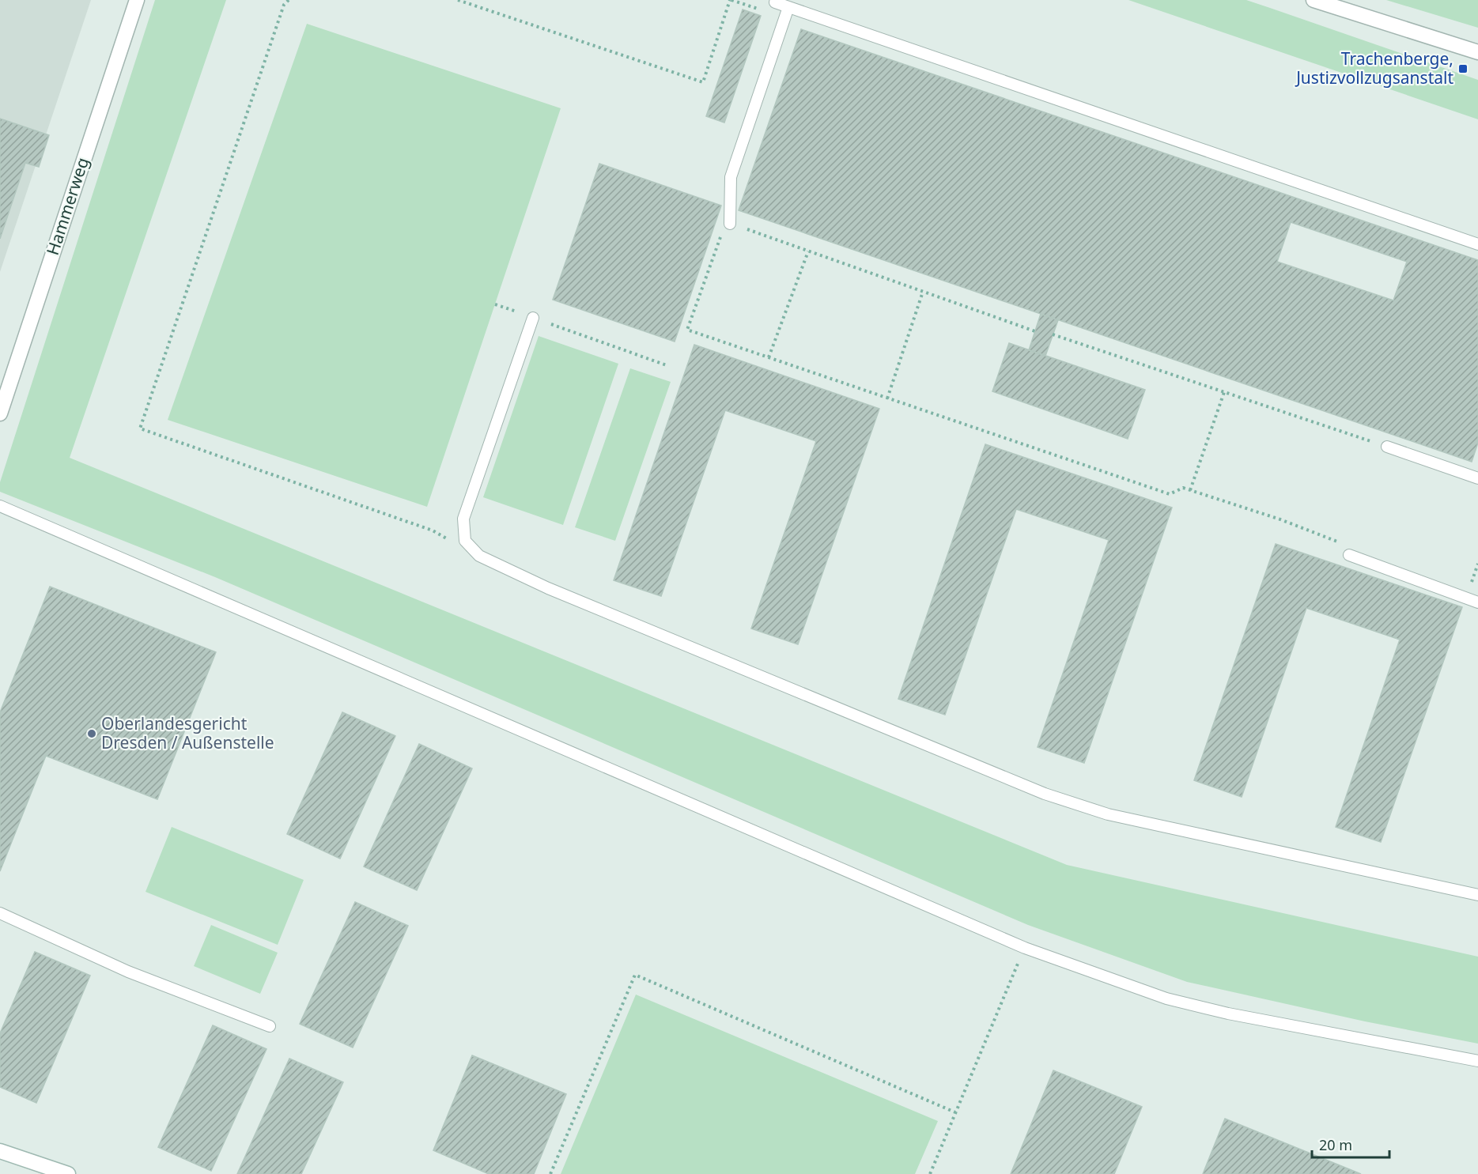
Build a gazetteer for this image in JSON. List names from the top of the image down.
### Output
{
  "streets": {
    "street": ["Hammerweg"]
  },
  "places": {
    "transit": ["Trachenberge, Justizvollzugsanstalt"],
    "other": ["Oberlandesgericht Dresden / Außenstelle"]
  },
  "scale_bar": "20 m"
}
